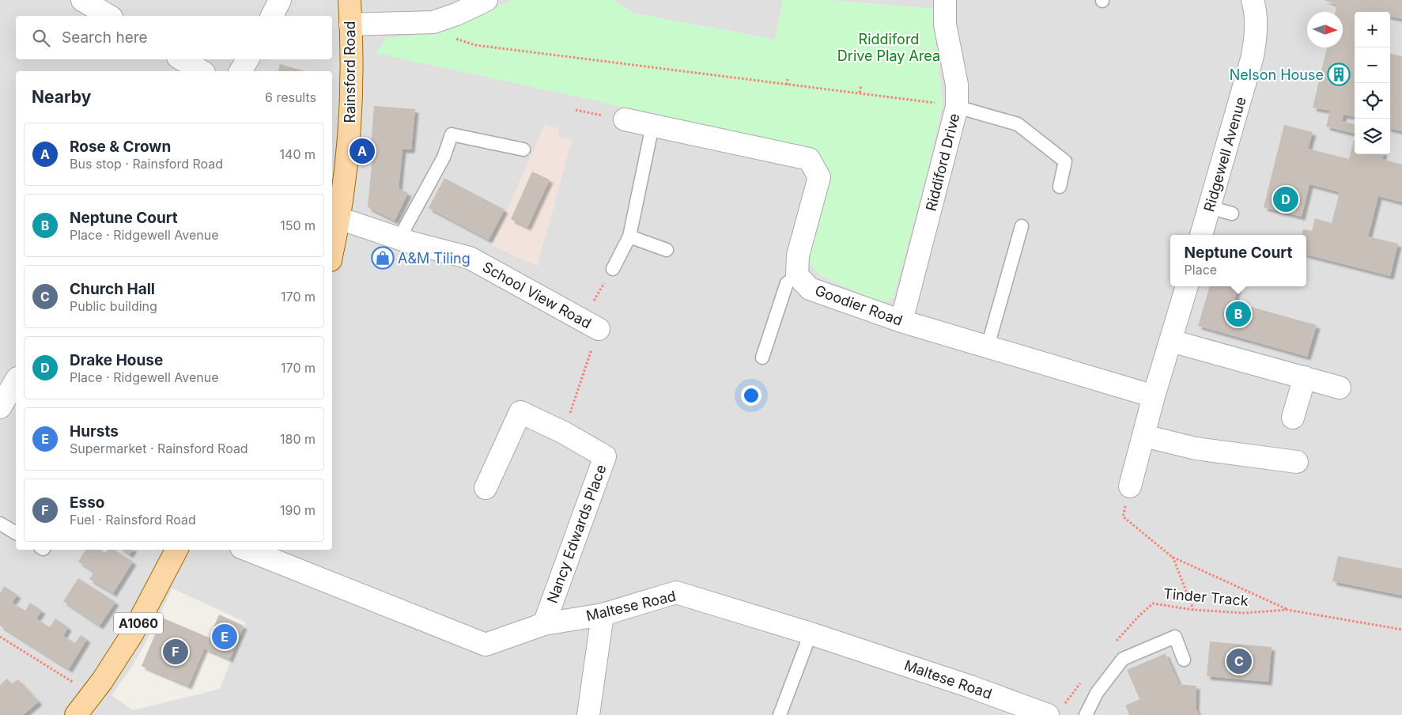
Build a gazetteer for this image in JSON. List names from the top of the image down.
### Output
{
  "streets": {
    "main road": ["Rainsford Road", "A1060"],
    "street": [
      "Ridgewell Avenue",
      "Riddiford Drive",
      "School View Road",
      "Goodier Road",
      "Nancy Edwards Place",
      "Maltese Road"
    ],
    "path": ["Tinder Track"]
  },
  "crossings": [
    ["Rainsford Road", "School View Road"],
    ["Riddiford Drive", "Goodier Road"],
    ["Nancy Edwards Place", "Maltese Road"]
  ],
  "parks": ["Riddiford Drive Play Area"],
  "places": {
    "building": ["Nelson House"],
    "shop": ["A&M Tiling"]
  },
  "north": "right",
  "page": {
    "map_buttons": ["+", "−"],
    "search": "Search here",
    "heading": ["Nearby", "6 results"],
    "list": [
      {
        "mark": "A",
        "name": "Rose & Crown",
        "note": "Bus stop · Rainsford Road",
        "value": "140 m"
      },
      {
        "mark": "B",
        "name": "Neptune Court",
        "note": "Place · Ridgewell Avenue",
        "value": "150 m"
      },
      {
        "mark": "C",
        "name": "Church Hall",
        "note": "Public building",
        "value": "170 m"
      },
      {
        "mark": "D",
        "name": "Drake House",
        "note": "Place · Ridgewell Avenue",
        "value": "170 m"
      },
      {
        "mark": "E",
        "name": "Hursts",
        "note": "Supermarket · Rainsford Road",
        "value": "180 m"
      },
      {
        "mark": "F",
        "name": "Esso",
        "note": "Fuel · Rainsford Road",
        "value": "190 m"
      }
    ],
    "pins": [
      "A",
      "D",
      "B",
      "E",
      "F",
      "C"
    ],
    "popup": ["Neptune Court", "Place"]
  }
}
